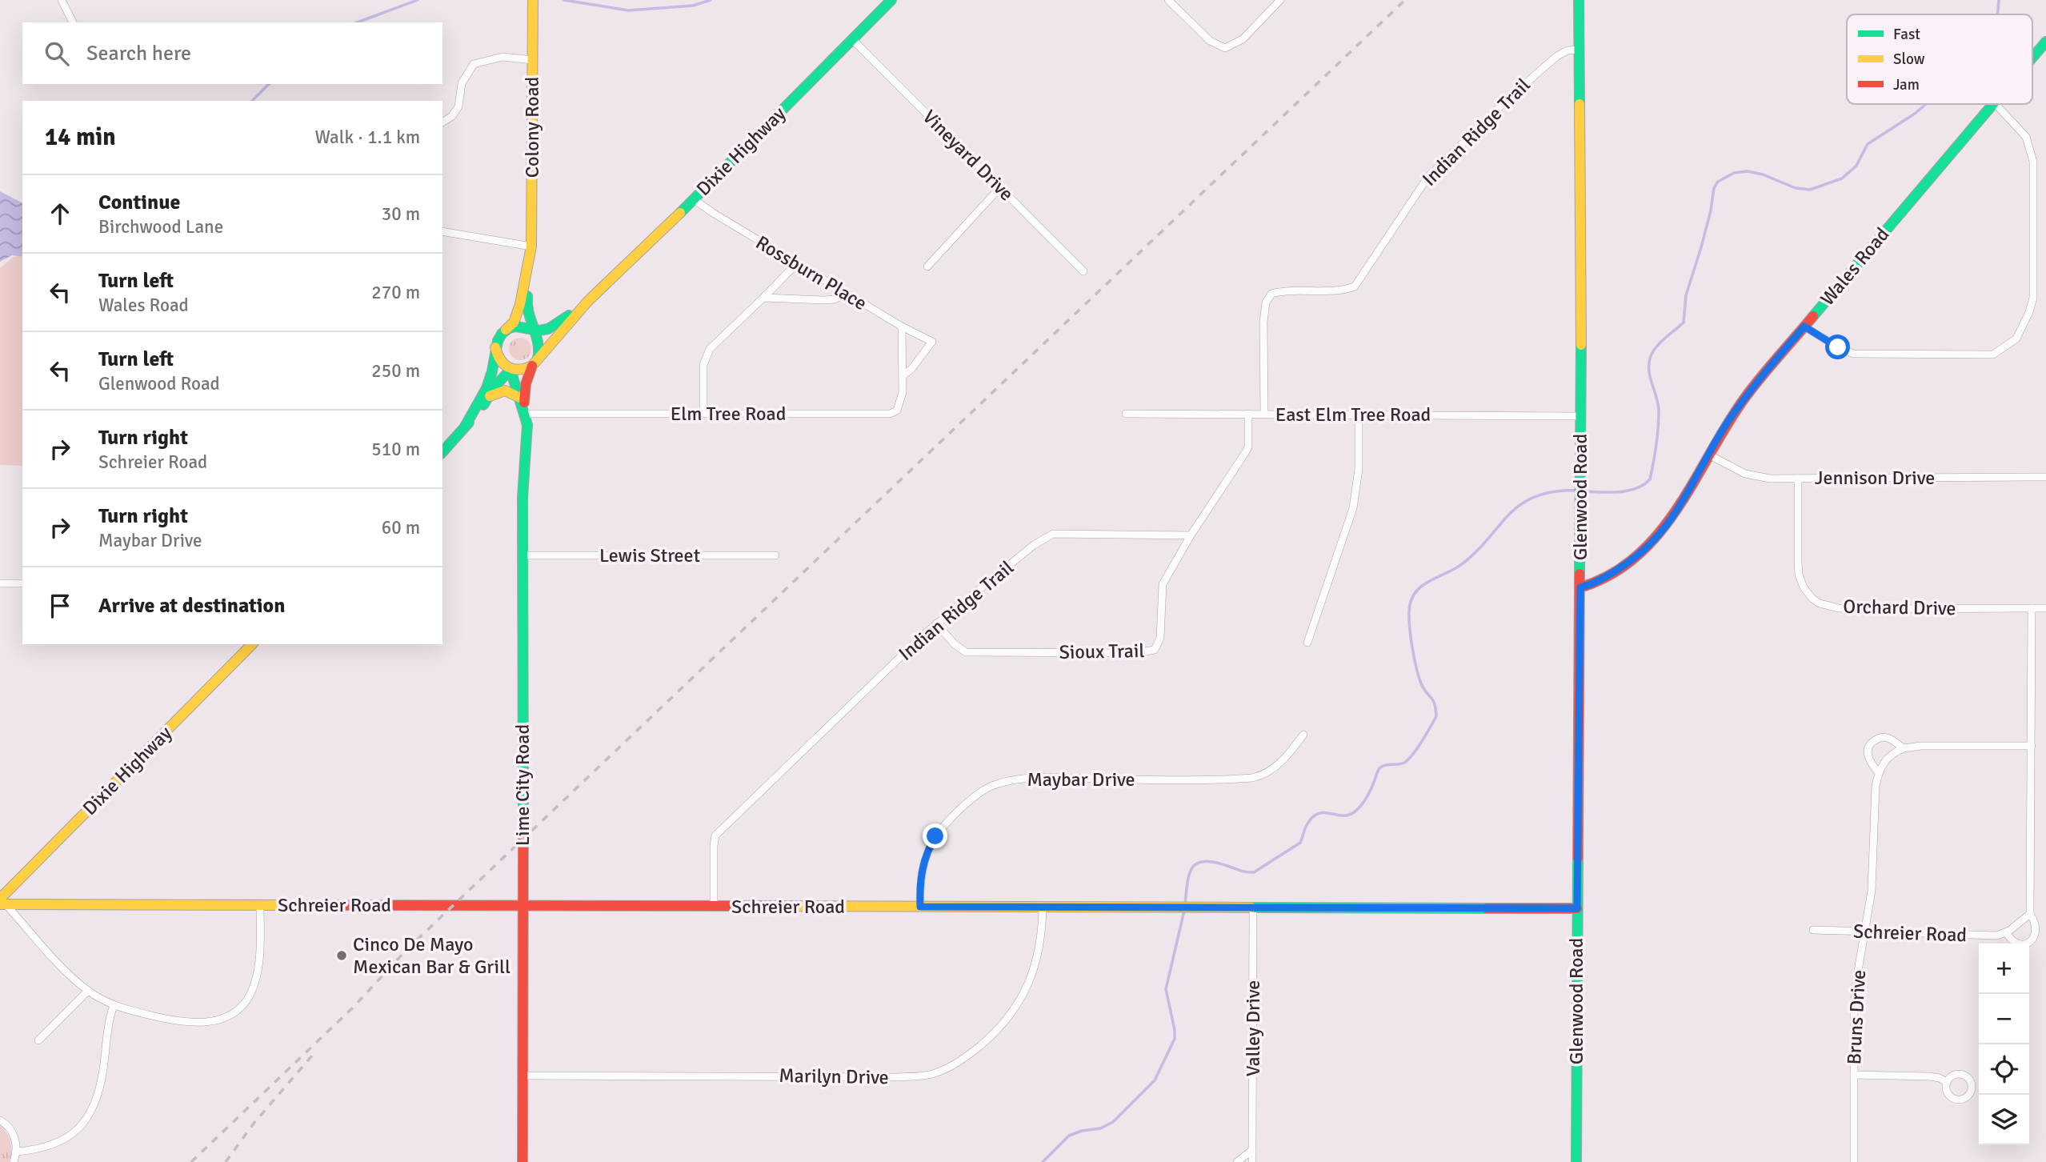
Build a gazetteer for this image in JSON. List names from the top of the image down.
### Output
{
  "streets": {
    "street": [
      "Colony Road",
      "Indian Ridge Trail",
      "Dixie Highway",
      "Vineyard Drive",
      "Wales Road",
      "Rossburn Place",
      "Elm Tree Road",
      "East Elm Tree Road",
      "Jennison Drive",
      "Glenwood Road",
      "Lewis Street",
      "Orchard Drive",
      "Sioux Trail",
      "Maybar Drive",
      "Lime City Road",
      "Schreier Road",
      "Bruns Drive",
      "Valley Drive",
      "Marilyn Drive"
    ]
  },
  "crossings": [
    ["Colony Road", "Dixie Highway"],
    ["Colony Road", "Lime City Road"],
    ["Indian Ridge Trail", "East Elm Tree Road"],
    ["Indian Ridge Trail", "Glenwood Road"],
    ["Indian Ridge Trail", "Sioux Trail"],
    ["Indian Ridge Trail", "Schreier Road"],
    ["Dixie Highway", "Vineyard Drive"],
    ["Dixie Highway", "Rossburn Place"],
    ["Dixie Highway", "Lime City Road"],
    ["Dixie Highway", "Schreier Road"],
    ["Wales Road", "Jennison Drive"],
    ["Wales Road", "Glenwood Road"],
    ["Rossburn Place", "Elm Tree Road"],
    ["Elm Tree Road", "Lime City Road"],
    ["East Elm Tree Road", "Glenwood Road"],
    ["Jennison Drive", "Orchard Drive"],
    ["Glenwood Road", "Schreier Road"],
    ["Lewis Street", "Lime City Road"],
    ["Maybar Drive", "Schreier Road"],
    ["Lime City Road", "Schreier Road"],
    ["Lime City Road", "Marilyn Drive"],
    ["Schreier Road", "Bruns Drive"],
    ["Schreier Road", "Valley Drive"],
    ["Schreier Road", "Marilyn Drive"]
  ],
  "places": ["Cinco De Mayo Mexican Bar & Grill"],
  "legend": ["Fast", "Slow", "Jam"],
  "page": {
    "search": "Search here",
    "heading": ["14 min", "Walk · 1.1 km"],
    "list": [
      ["Continue", "Birchwood Lane", "30 m"],
      ["Turn left", "Wales Road", "270 m"],
      ["Turn left", "Glenwood Road", "250 m"],
      ["Turn right", "Schreier Road", "510 m"],
      ["Turn right", "Maybar Drive", "60 m"],
      "Arrive at destination"
    ],
    "map_buttons": ["+", "−"]
  }
}
